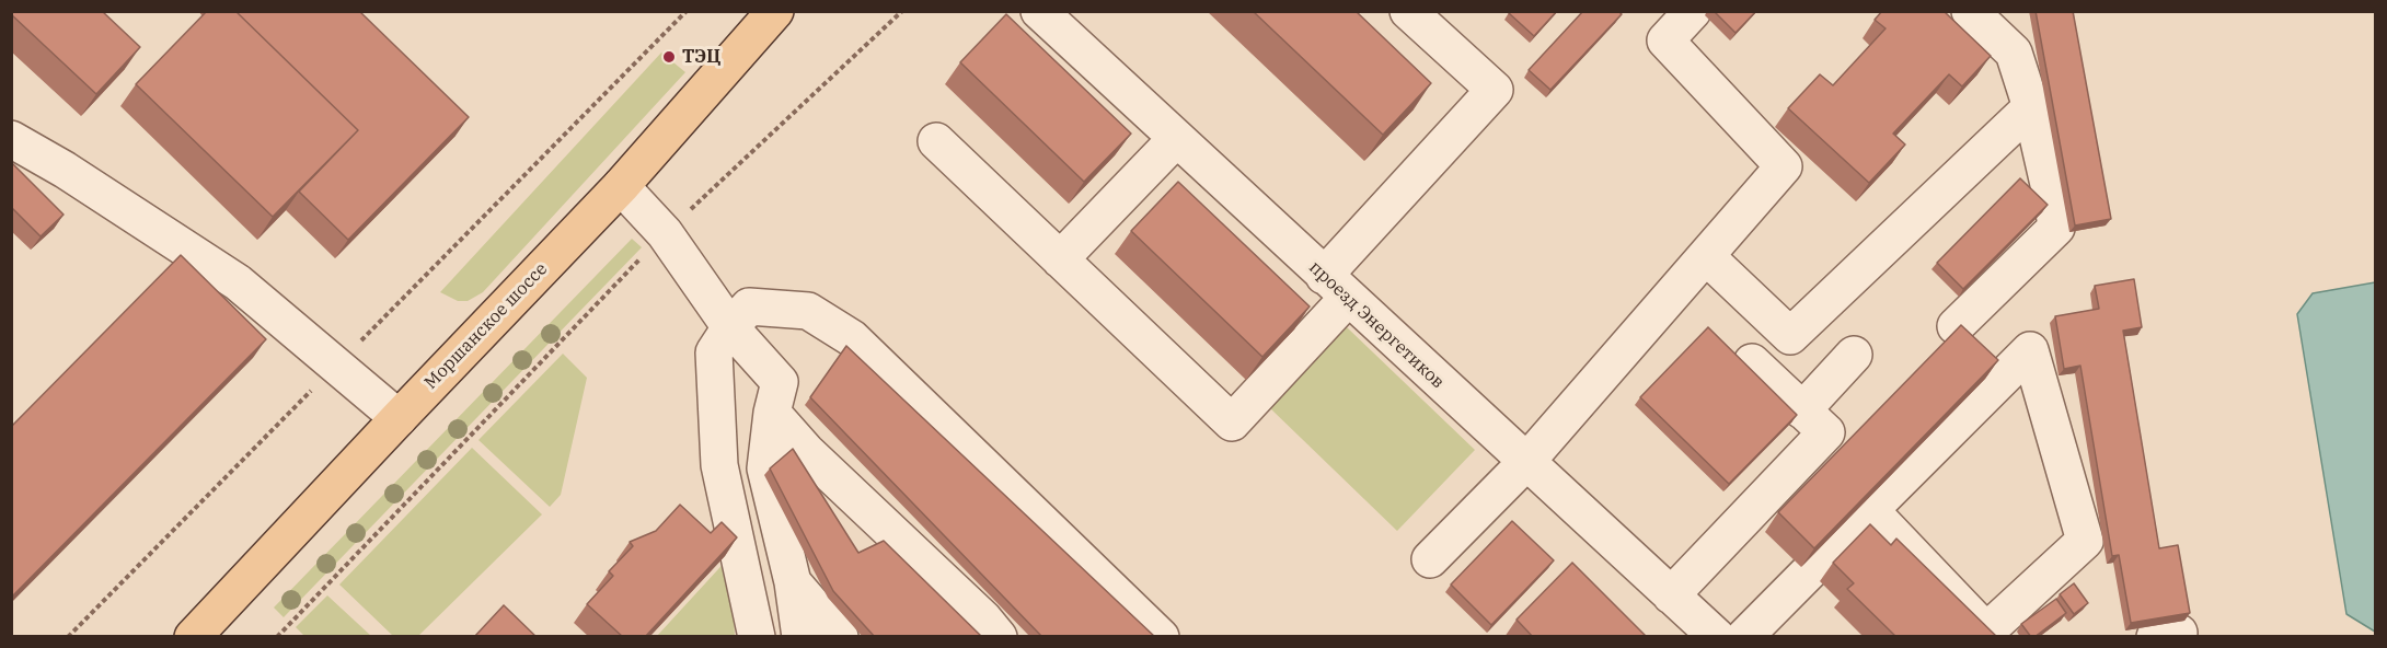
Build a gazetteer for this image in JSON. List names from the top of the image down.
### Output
{
  "streets": {
    "main road": ["Моршанское шоссе"],
    "street": ["проезд Энергетиков"]
  },
  "places": ["ТЭЦ"]
}
